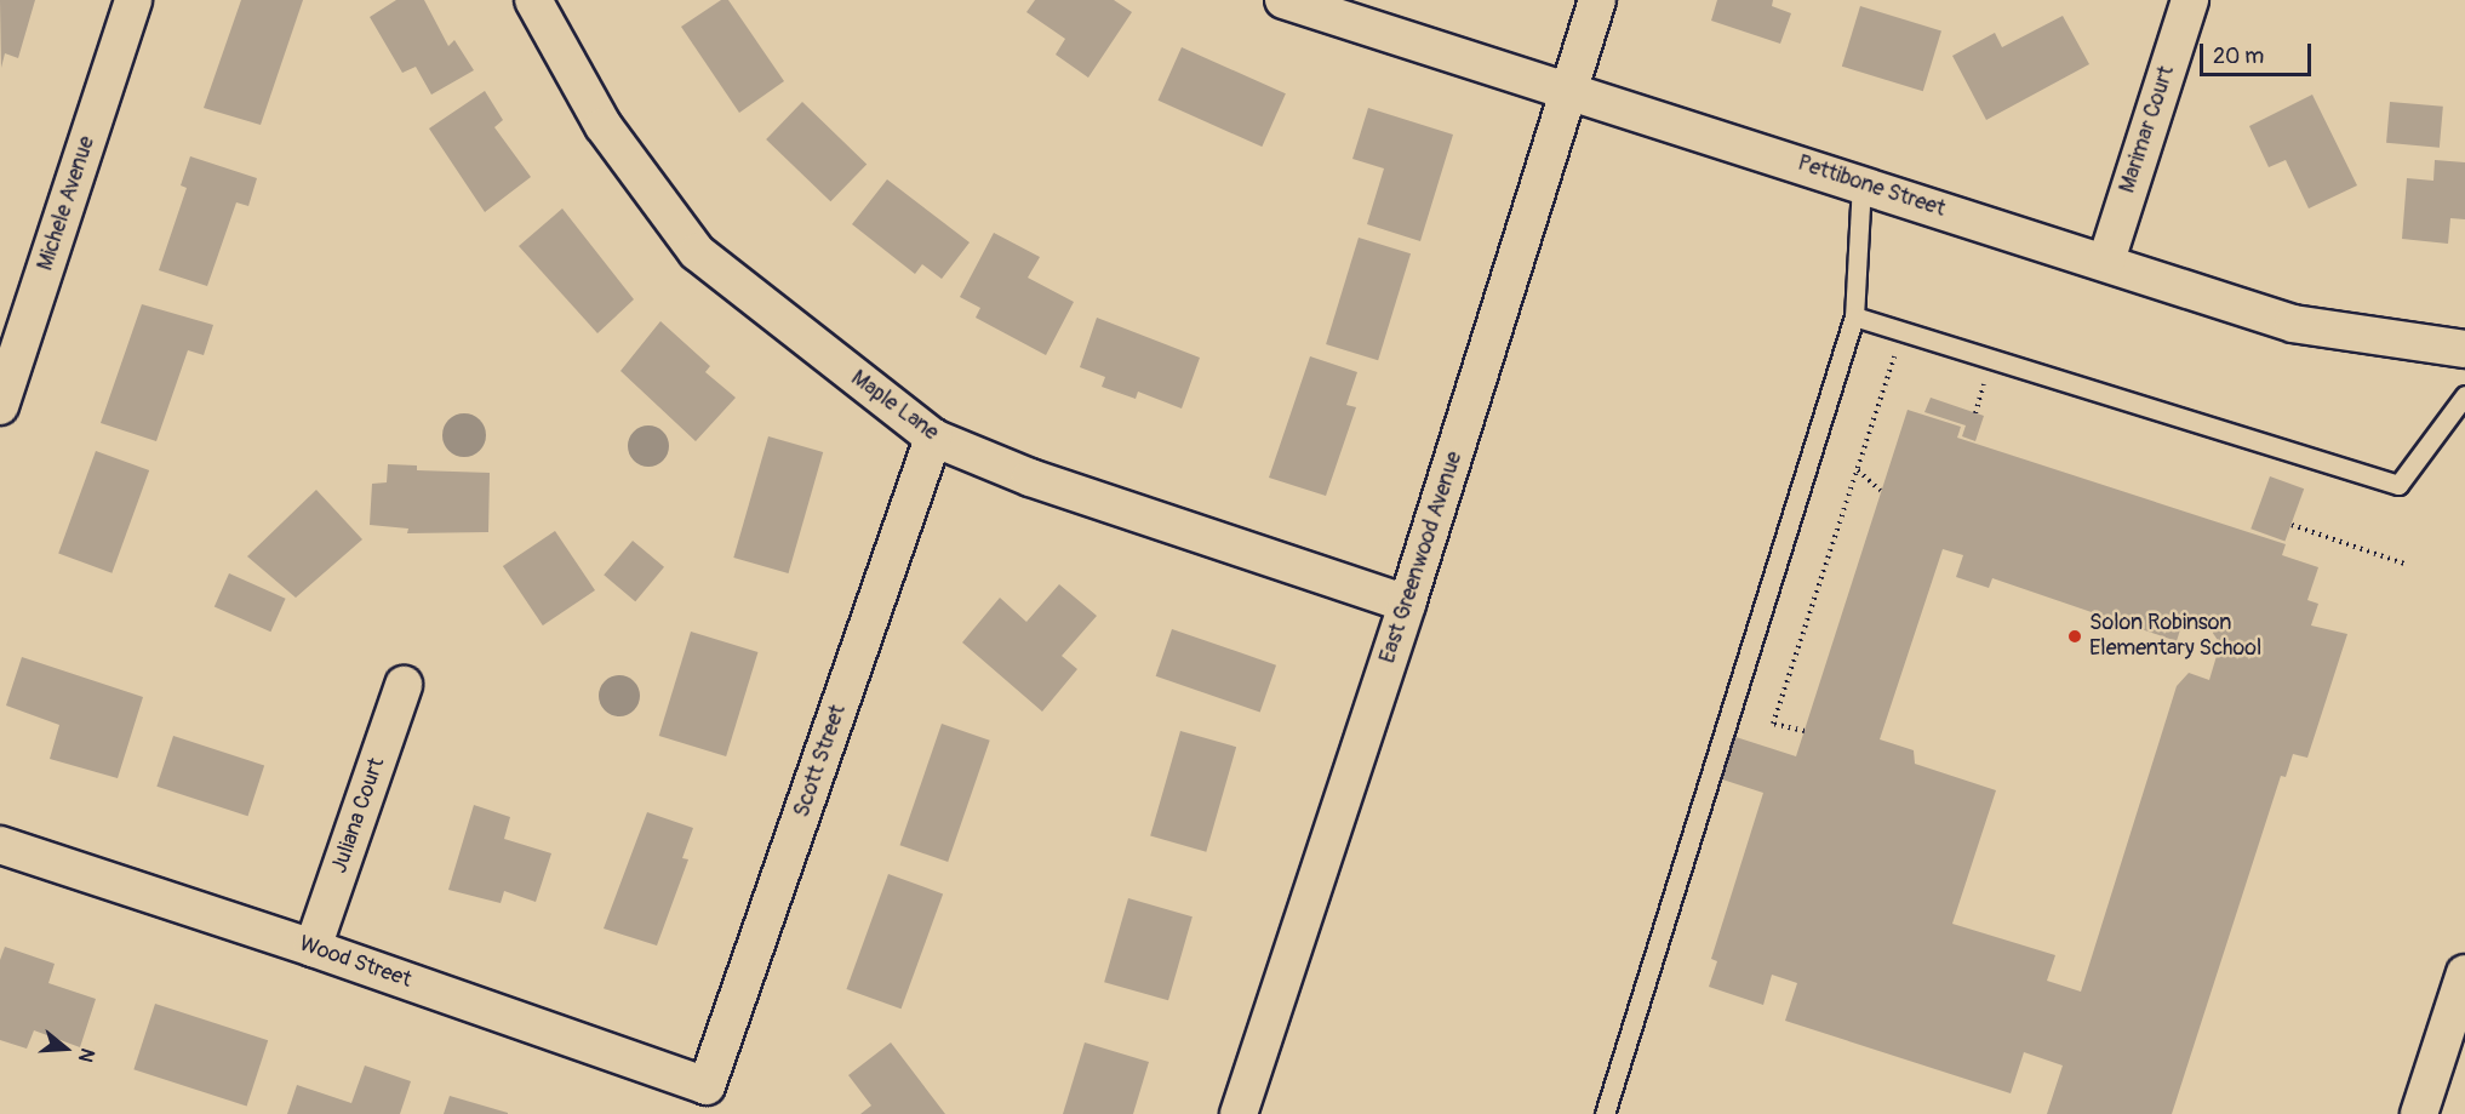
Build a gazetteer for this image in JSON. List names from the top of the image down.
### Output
{
  "streets": {
    "street": [
      "Marimar Court",
      "Pettibone Street",
      "Michele Avenue",
      "Maple Lane",
      "East Greenwood Avenue",
      "Scott Street",
      "Juliana Court",
      "Wood Street"
    ]
  },
  "crossings": [
    ["Marimar Court", "Pettibone Street"],
    ["Pettibone Street", "East Greenwood Avenue"],
    ["Maple Lane", "East Greenwood Avenue"],
    ["Maple Lane", "Scott Street"],
    ["Scott Street", "Wood Street"],
    ["Juliana Court", "Wood Street"]
  ],
  "places": ["Solon Robinson Elementary School"],
  "scale_bar": "20 m",
  "north": "right"
}
